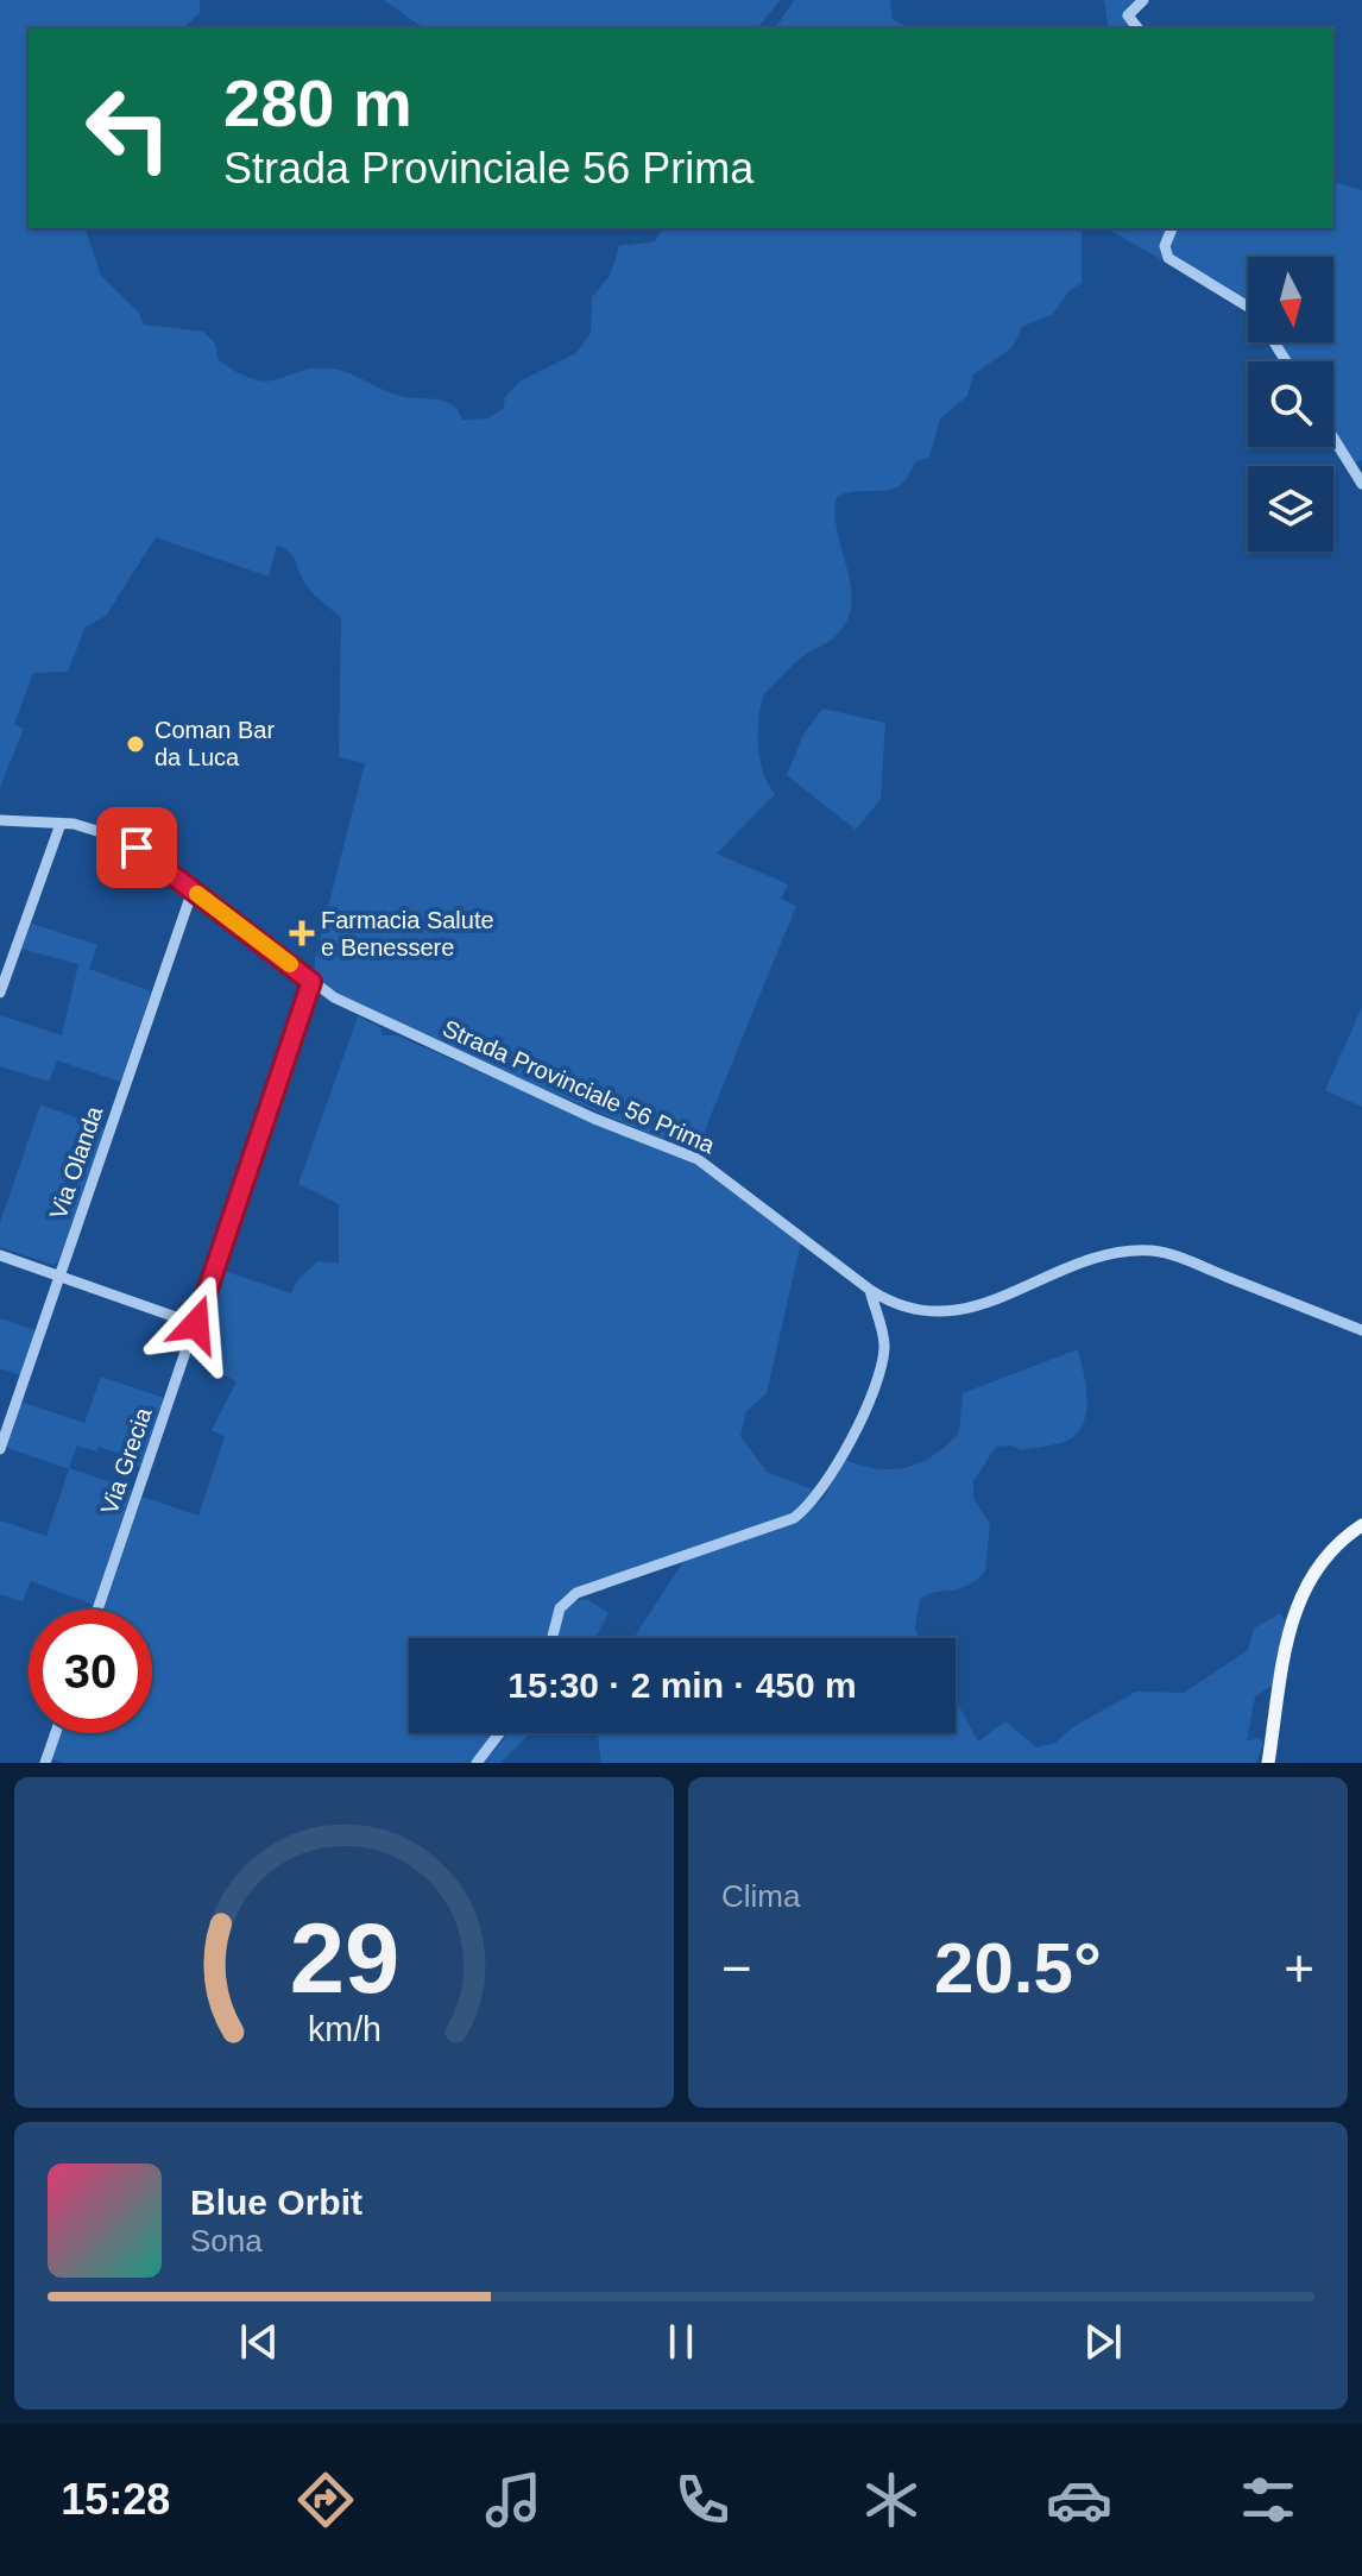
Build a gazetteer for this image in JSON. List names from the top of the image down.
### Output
{
  "streets": {
    "street": ["Strada Provinciale 56 Prima", "Via Olanda", "Via Grecia"]
  },
  "crossings": [
    ["Strada Provinciale 56 Prima", "Via Olanda"],
    ["Strada Provinciale 56 Prima", "Via Grecia"]
  ],
  "places": {
    "other": ["Coman Bar da Luca"],
    "health": ["Farmacia Salute e Benessere"]
  },
  "north": "bottom",
  "page": {
    "turn": ["280 m", "Strada Provinciale 56 Prima"],
    "limit": "30",
    "trip": "15:30 · 2 min · 450 m",
    "tile": "Clima",
    "heat": ["−", "20.5°", "+"],
    "song": ["Blue Orbit", "Sona"],
    "tabs": "15:28",
    "gauge": ["29", "km/h"]
  }
}
